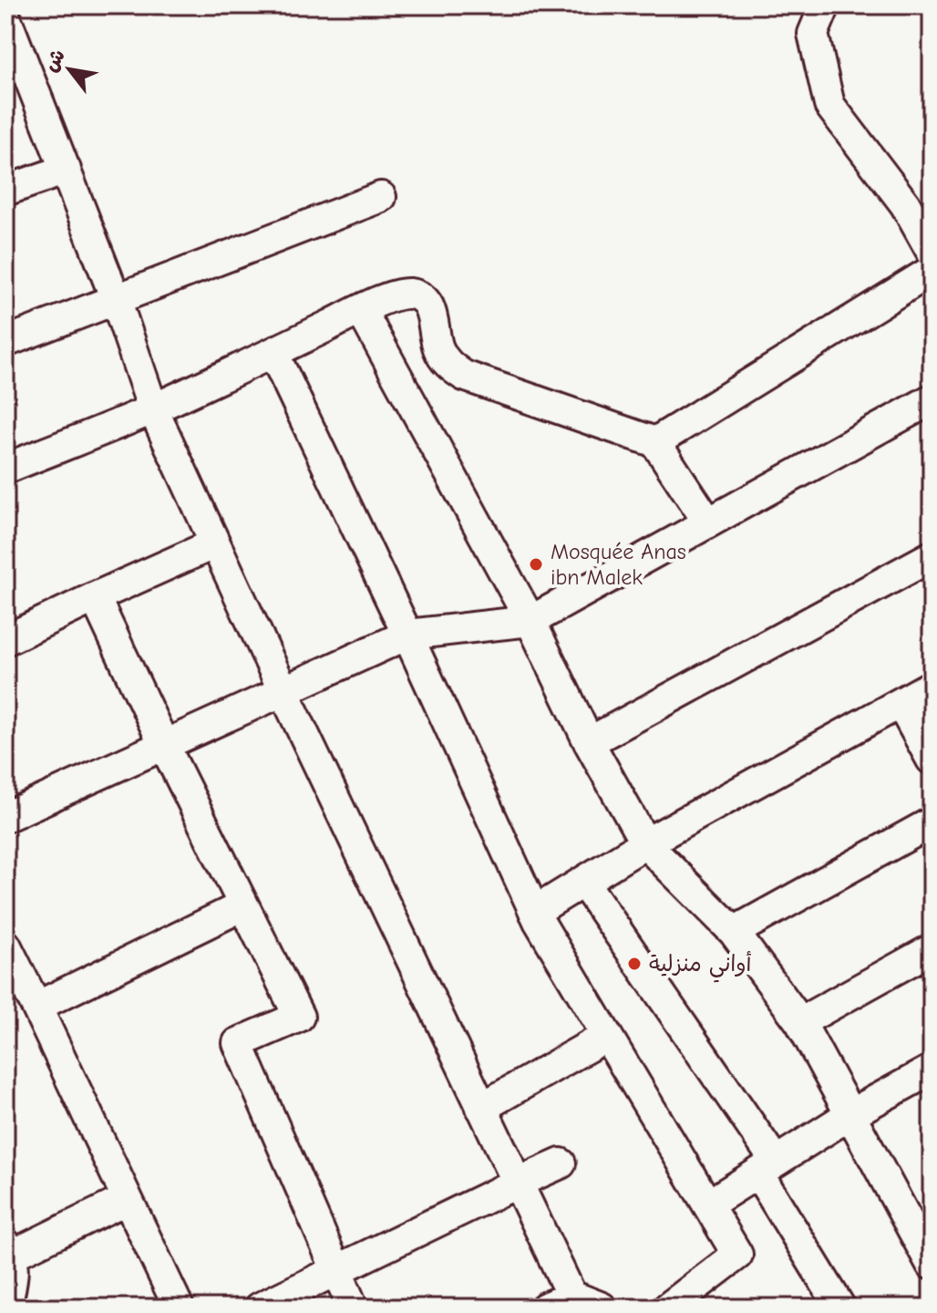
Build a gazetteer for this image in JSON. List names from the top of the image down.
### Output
{
  "places": ["Mosquée Anas ibn Malek", "أواني منزلية"],
  "north": "top left"
}
